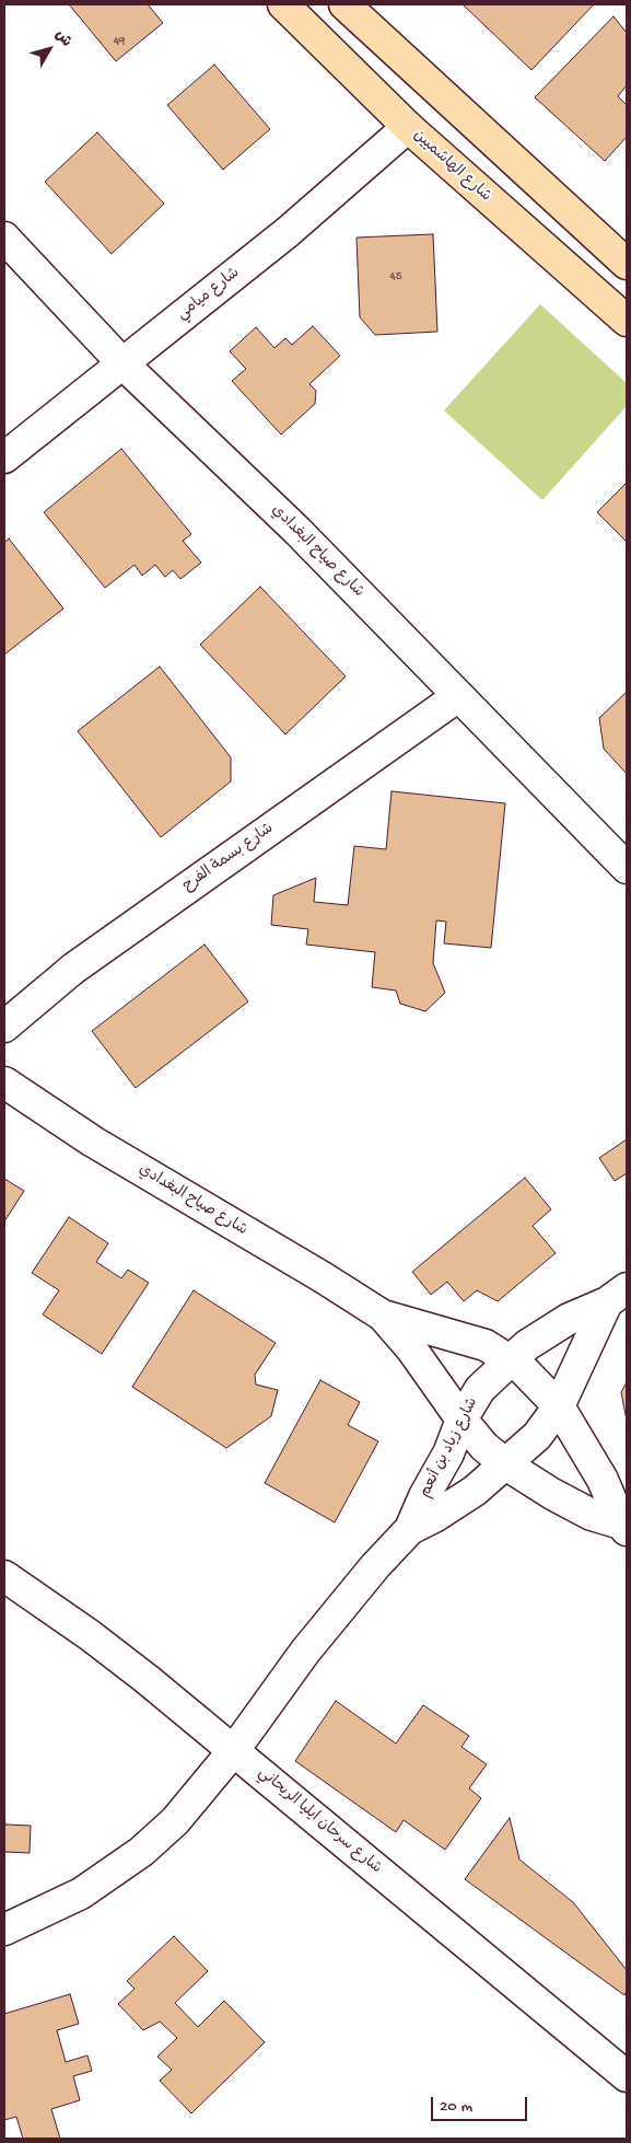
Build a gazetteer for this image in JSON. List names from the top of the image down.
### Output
{
  "streets": {
    "main road": ["شارع الهاشميين"],
    "street": [
      "شارع ميامي",
      "شارع صياح البغدادي",
      "شارع بسمة الفرح",
      "شارع زياد بن أنعم",
      "شارع سرحان ايليا الريحاني"
    ]
  },
  "crossings": [
    ["شارع الهاشميين", "شارع ميامي"],
    ["شارع ميامي", "شارع صياح البغدادي"],
    ["شارع صياح البغدادي", "شارع بسمة الفرح"],
    ["شارع صياح البغدادي", "شارع زياد بن أنعم"],
    ["شارع زياد بن أنعم", "شارع سرحان ايليا الريحاني"]
  ],
  "house_numbers": ["49", "45"],
  "scale_bar": "20 m",
  "north": "top right"
}
